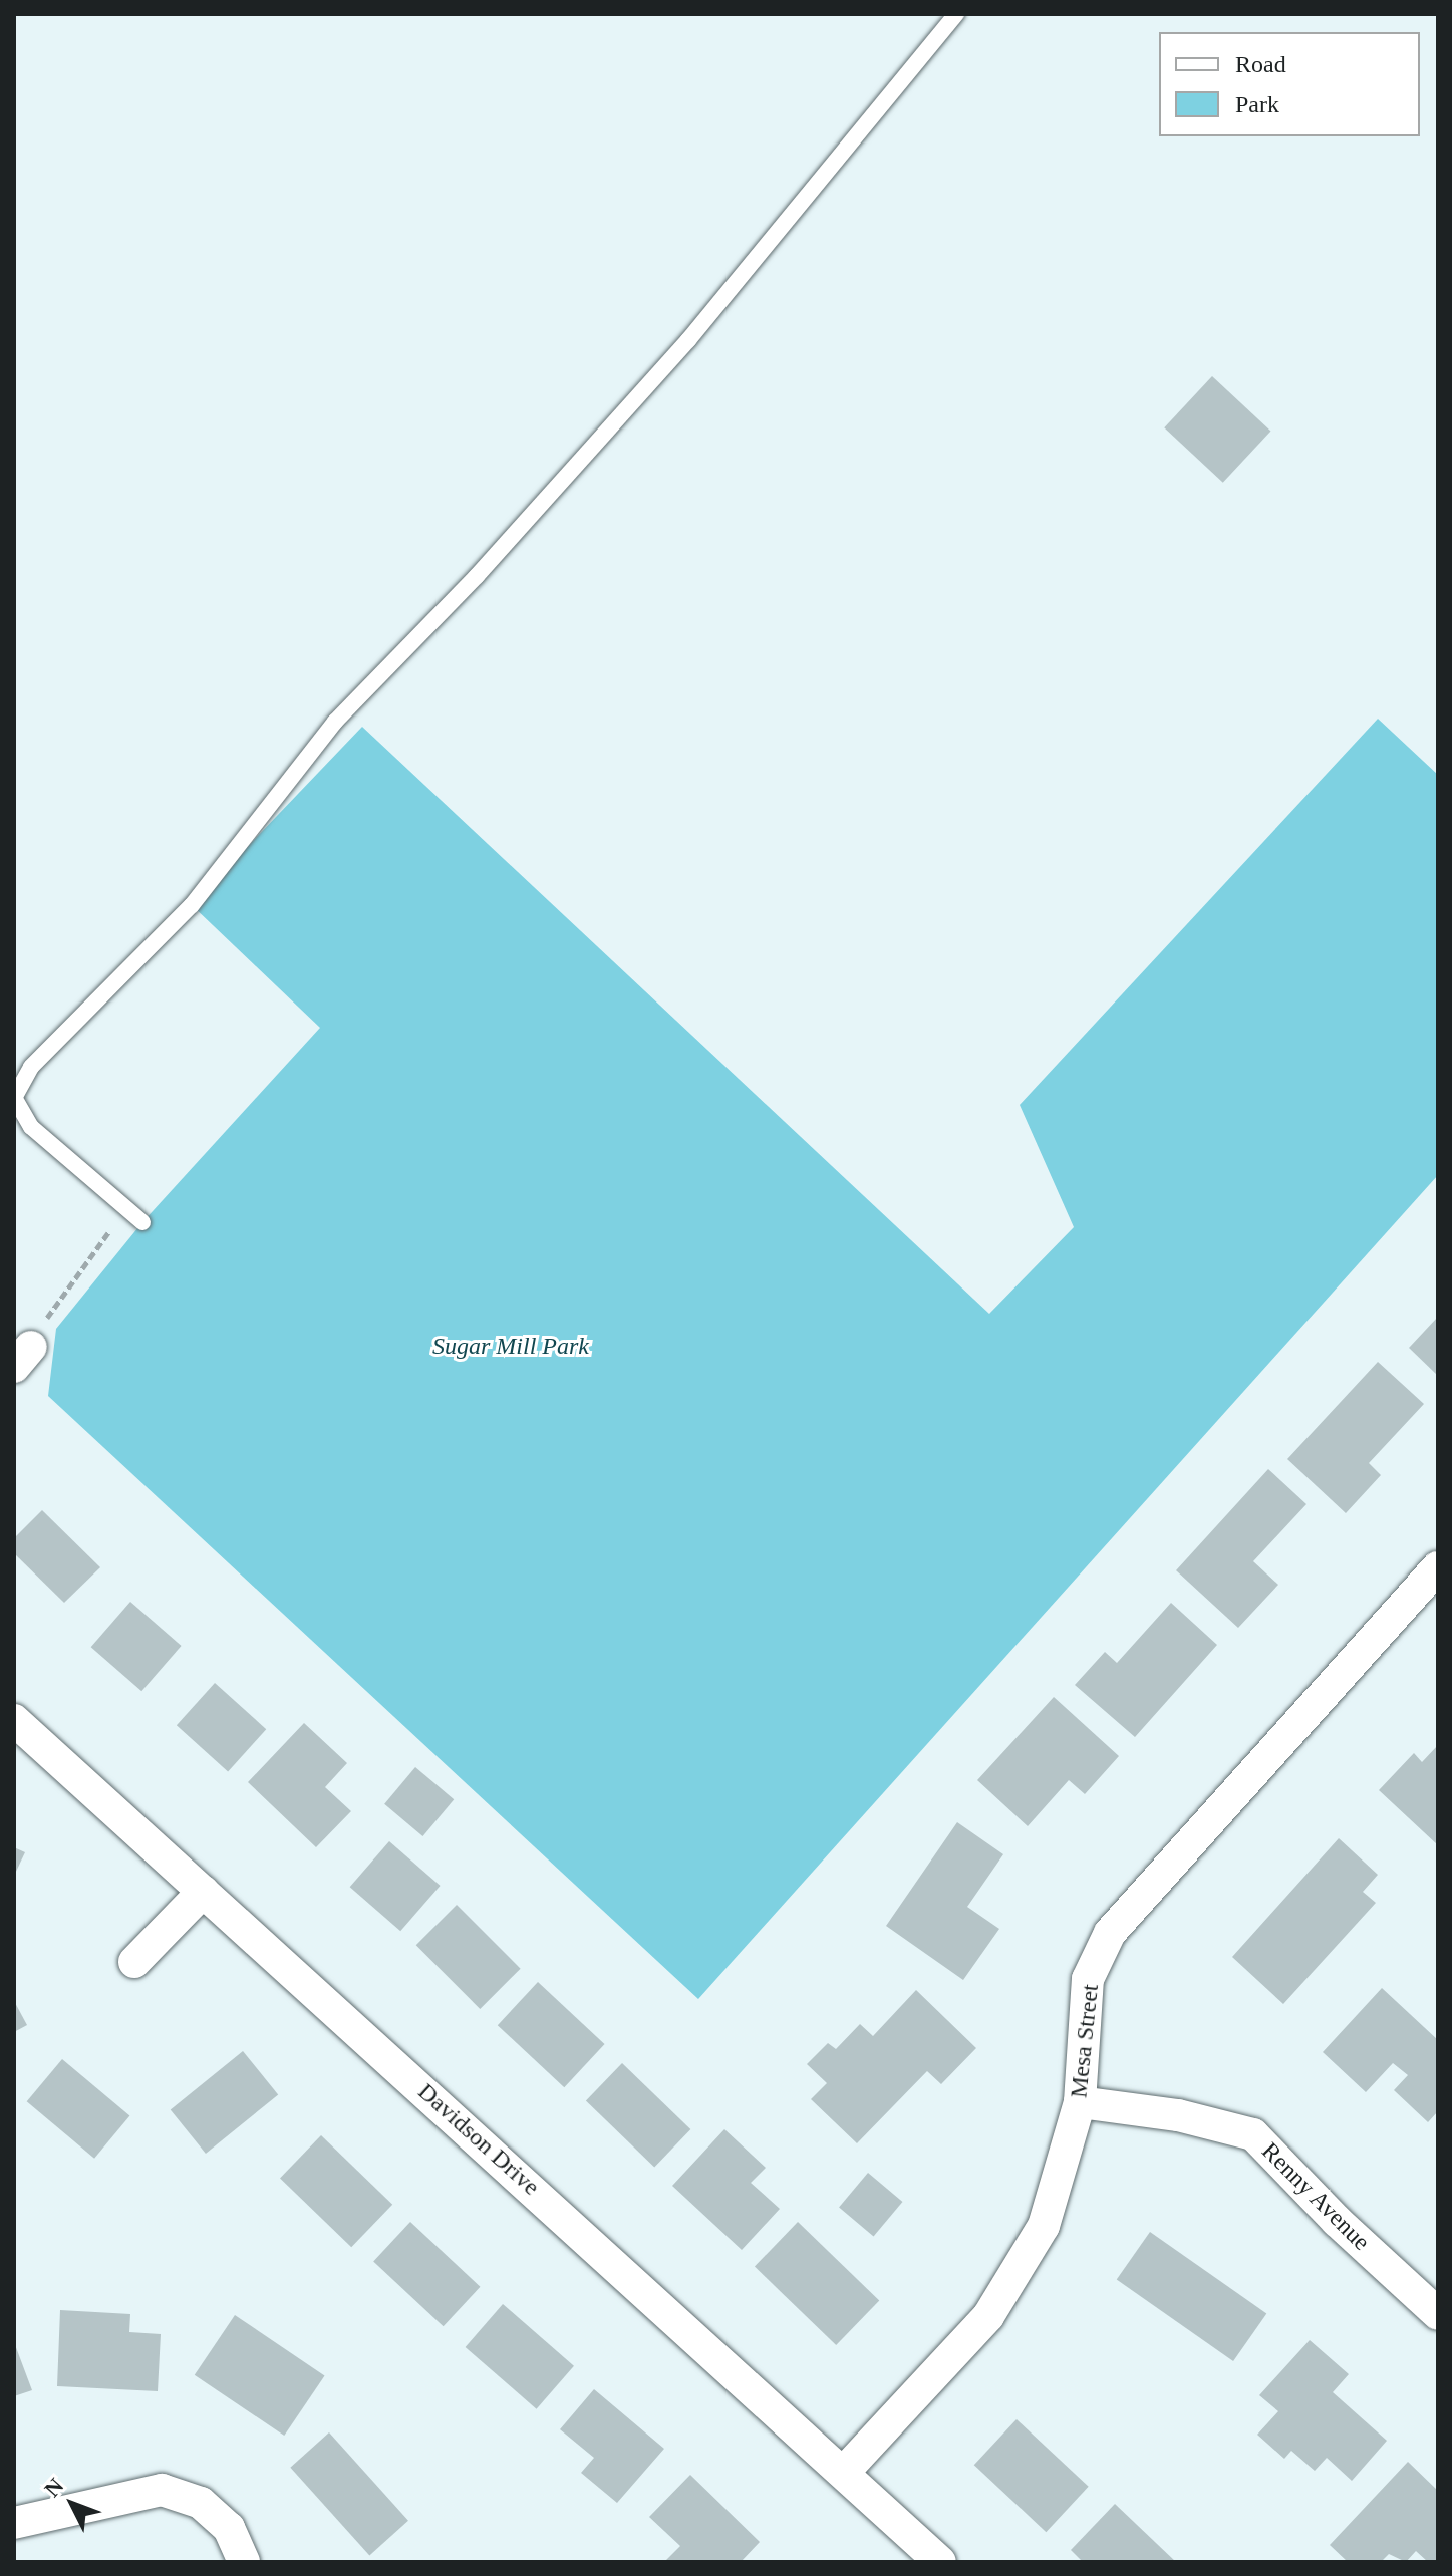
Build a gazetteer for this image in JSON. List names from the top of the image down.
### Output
{
  "streets": {
    "street": ["Mesa Street", "Davidson Drive", "Renny Avenue"]
  },
  "crossings": [
    ["Mesa Street", "Davidson Drive"],
    ["Mesa Street", "Renny Avenue"]
  ],
  "parks": ["Sugar Mill Park"],
  "legend": ["Road", "Park"],
  "north": "top left"
}
